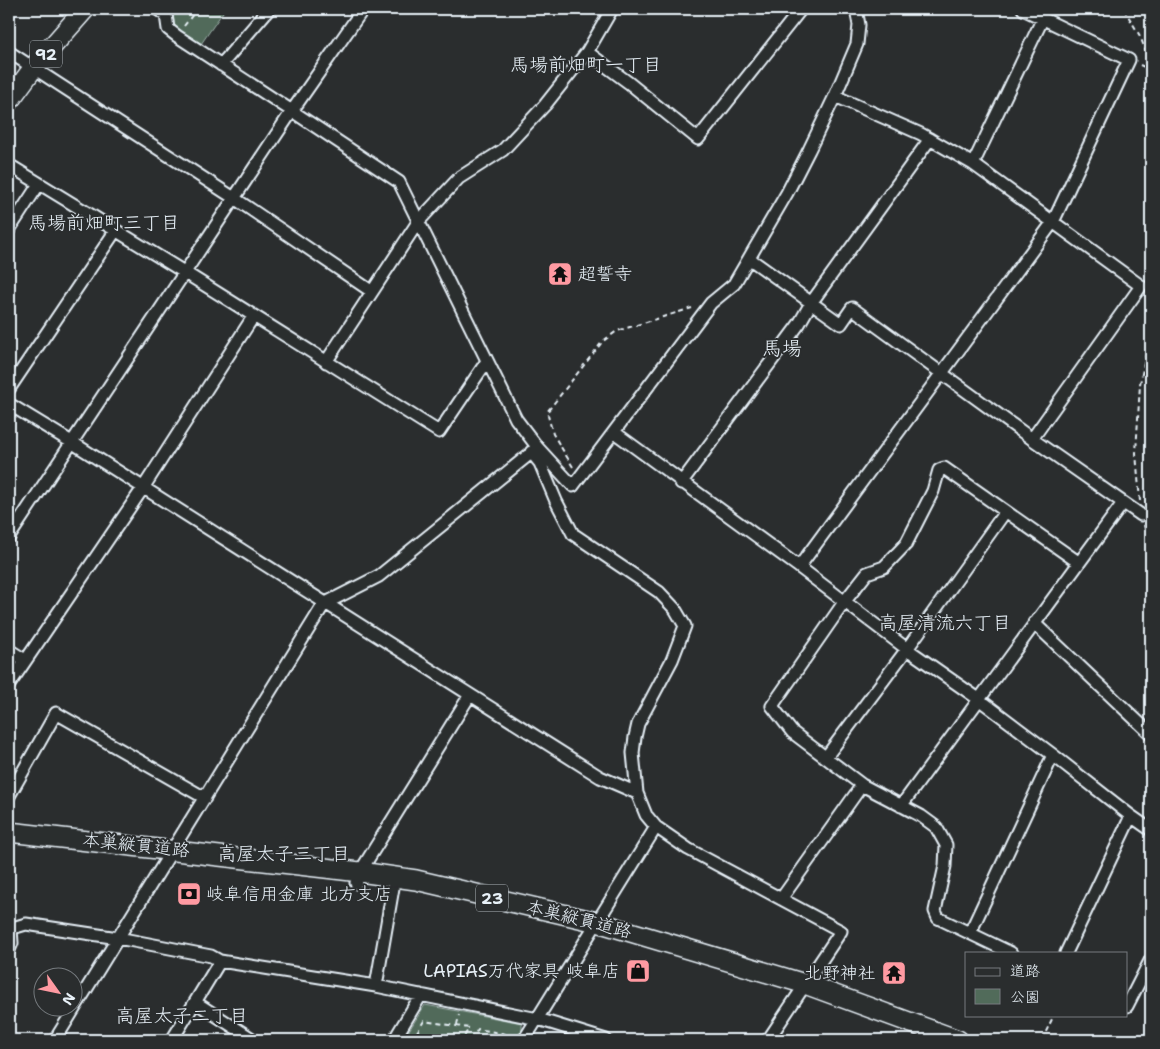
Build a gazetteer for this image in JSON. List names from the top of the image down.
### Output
{
  "streets": {
    "main road": ["92", "本巣縦貫道路", "23"]
  },
  "districts": [
    "馬場前畑町一丁目",
    "馬場前畑町三丁目",
    "馬場",
    "高屋清流六丁目",
    "高屋太子三丁目",
    "高屋太子二丁目"
  ],
  "places": {
    "temple": ["超誓寺", "北野神社"],
    "bank": ["岐阜信用金庫 北方支店"],
    "shop": ["LAPIAS万代家具 岐阜店"]
  },
  "legend": ["道路", "公園"],
  "north": "bottom right"
}
